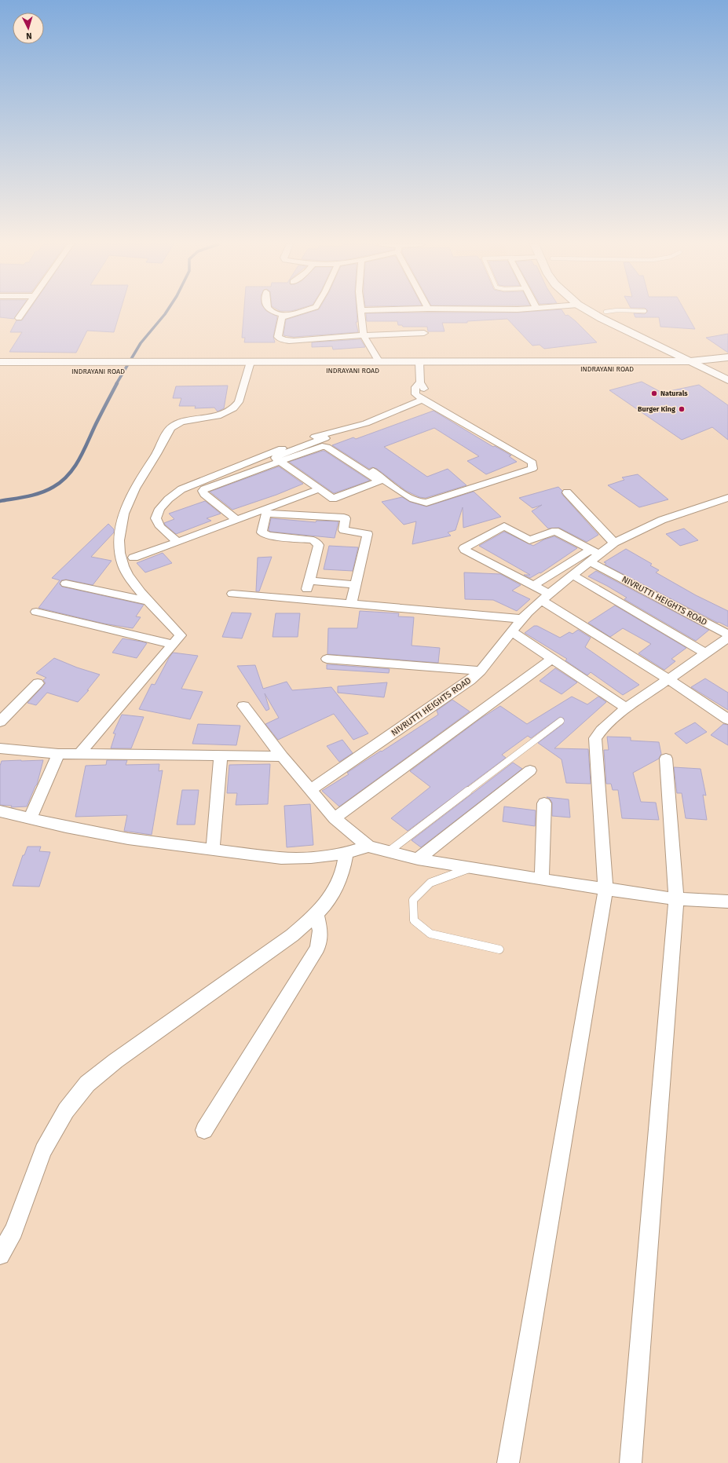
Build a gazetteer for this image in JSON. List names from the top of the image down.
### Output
{
  "streets": {
    "main road": ["INDRAYANI ROAD"],
    "street": ["NIVRUTTI HEIGHTS ROAD"]
  },
  "places": ["Naturals", "Burger King"],
  "north": "bottom"
}
